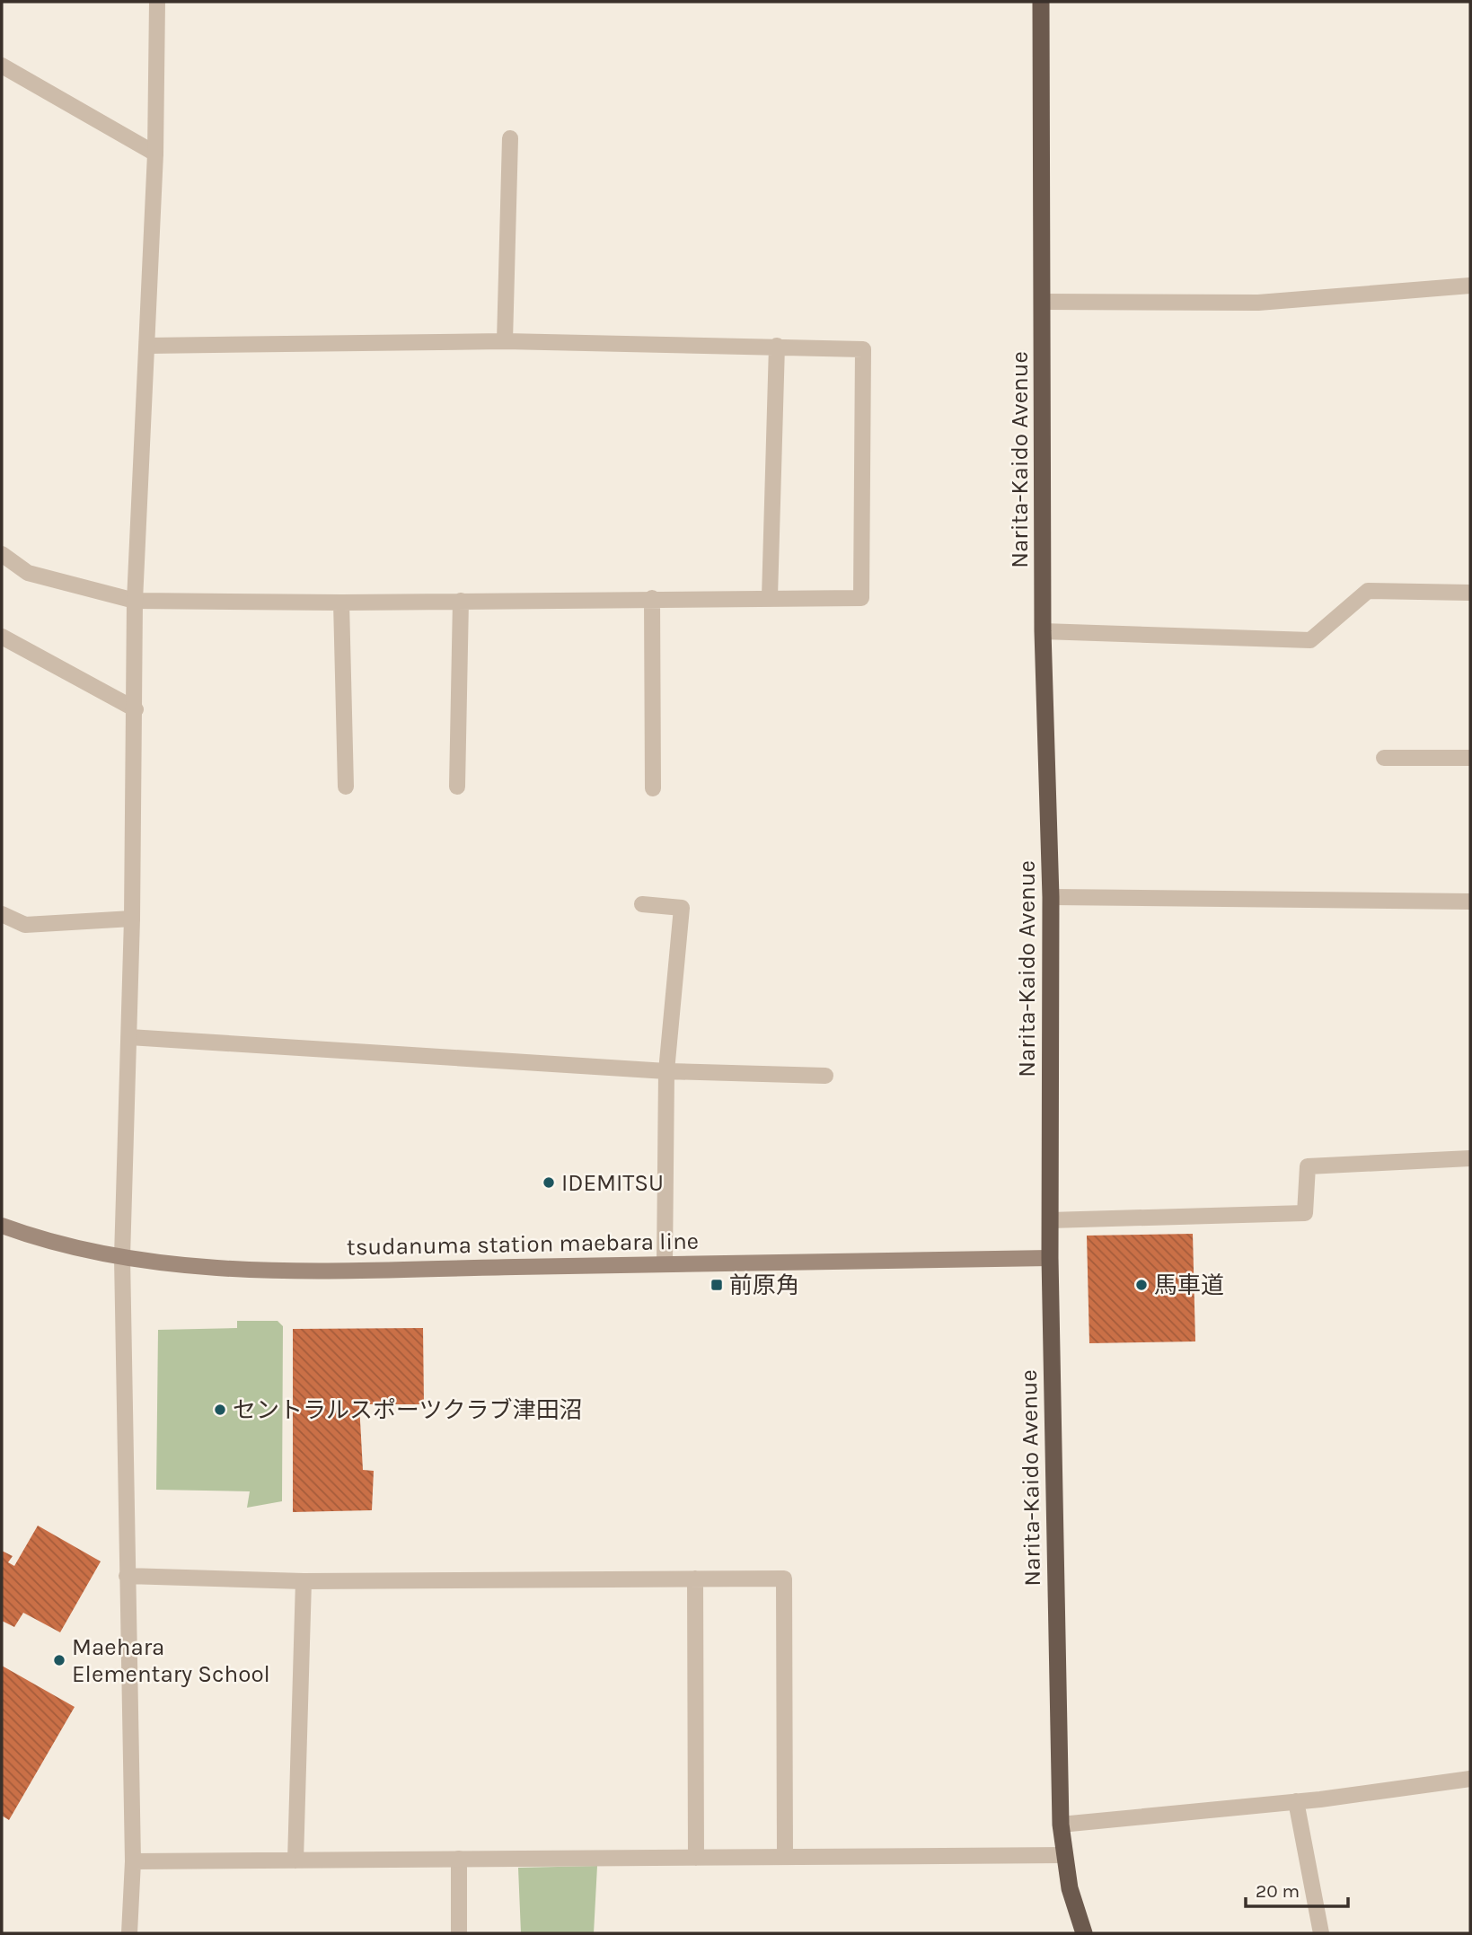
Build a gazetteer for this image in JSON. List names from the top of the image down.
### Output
{
  "streets": {
    "highway": ["Narita-Kaido Avenue"],
    "main road": ["tsudanuma station maebara line"]
  },
  "crossings": [
    ["Narita-Kaido Avenue", "tsudanuma station maebara line"]
  ],
  "places": {
    "other": [
      "IDEMITSU",
      "馬車道",
      "セントラルスポーツクラブ津田沼",
      "Maehara Elementary School"
    ],
    "transit": ["前原角"]
  },
  "scale_bar": "20 m"
}
